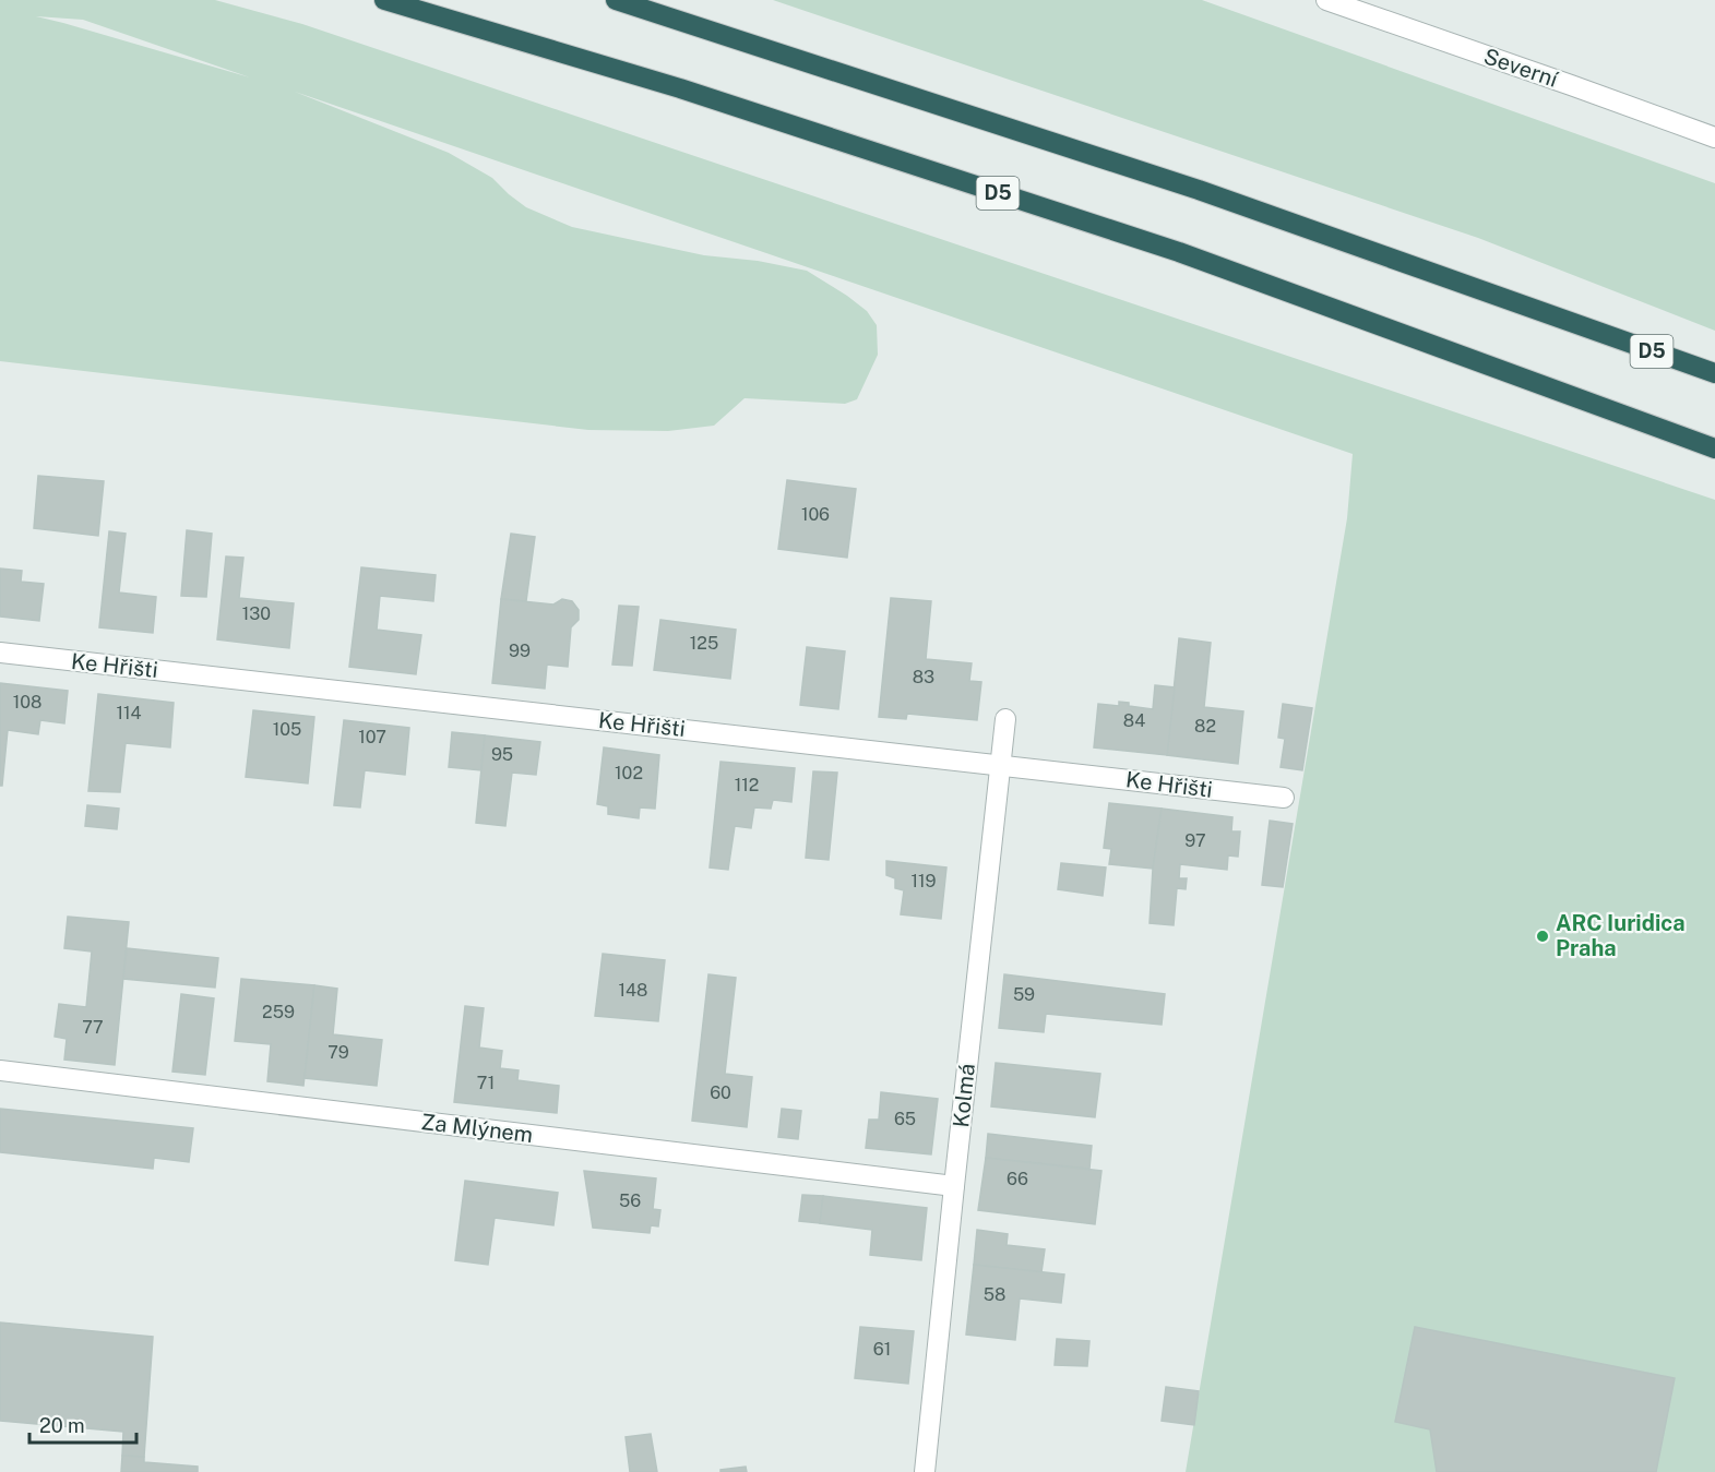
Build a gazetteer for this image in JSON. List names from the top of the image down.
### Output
{
  "streets": {
    "highway": ["D5"],
    "street": [
      "Severní",
      "Ke Hřišti",
      "Kolmá",
      "Za Mlýnem"
    ]
  },
  "crossings": [
    ["Ke Hřišti", "Kolmá"],
    ["Kolmá", "Za Mlýnem"]
  ],
  "places": ["ARC Iuridica Praha"],
  "house_numbers": [
    "106",
    "130",
    "125",
    "99",
    "83",
    "108",
    "114",
    "84",
    "82",
    "105",
    "107",
    "95",
    "102",
    "112",
    "97",
    "119",
    "148",
    "59",
    "259",
    "77",
    "79",
    "71",
    "60",
    "65",
    "66",
    "56",
    "58",
    "61"
  ],
  "scale_bar": "20 m"
}
